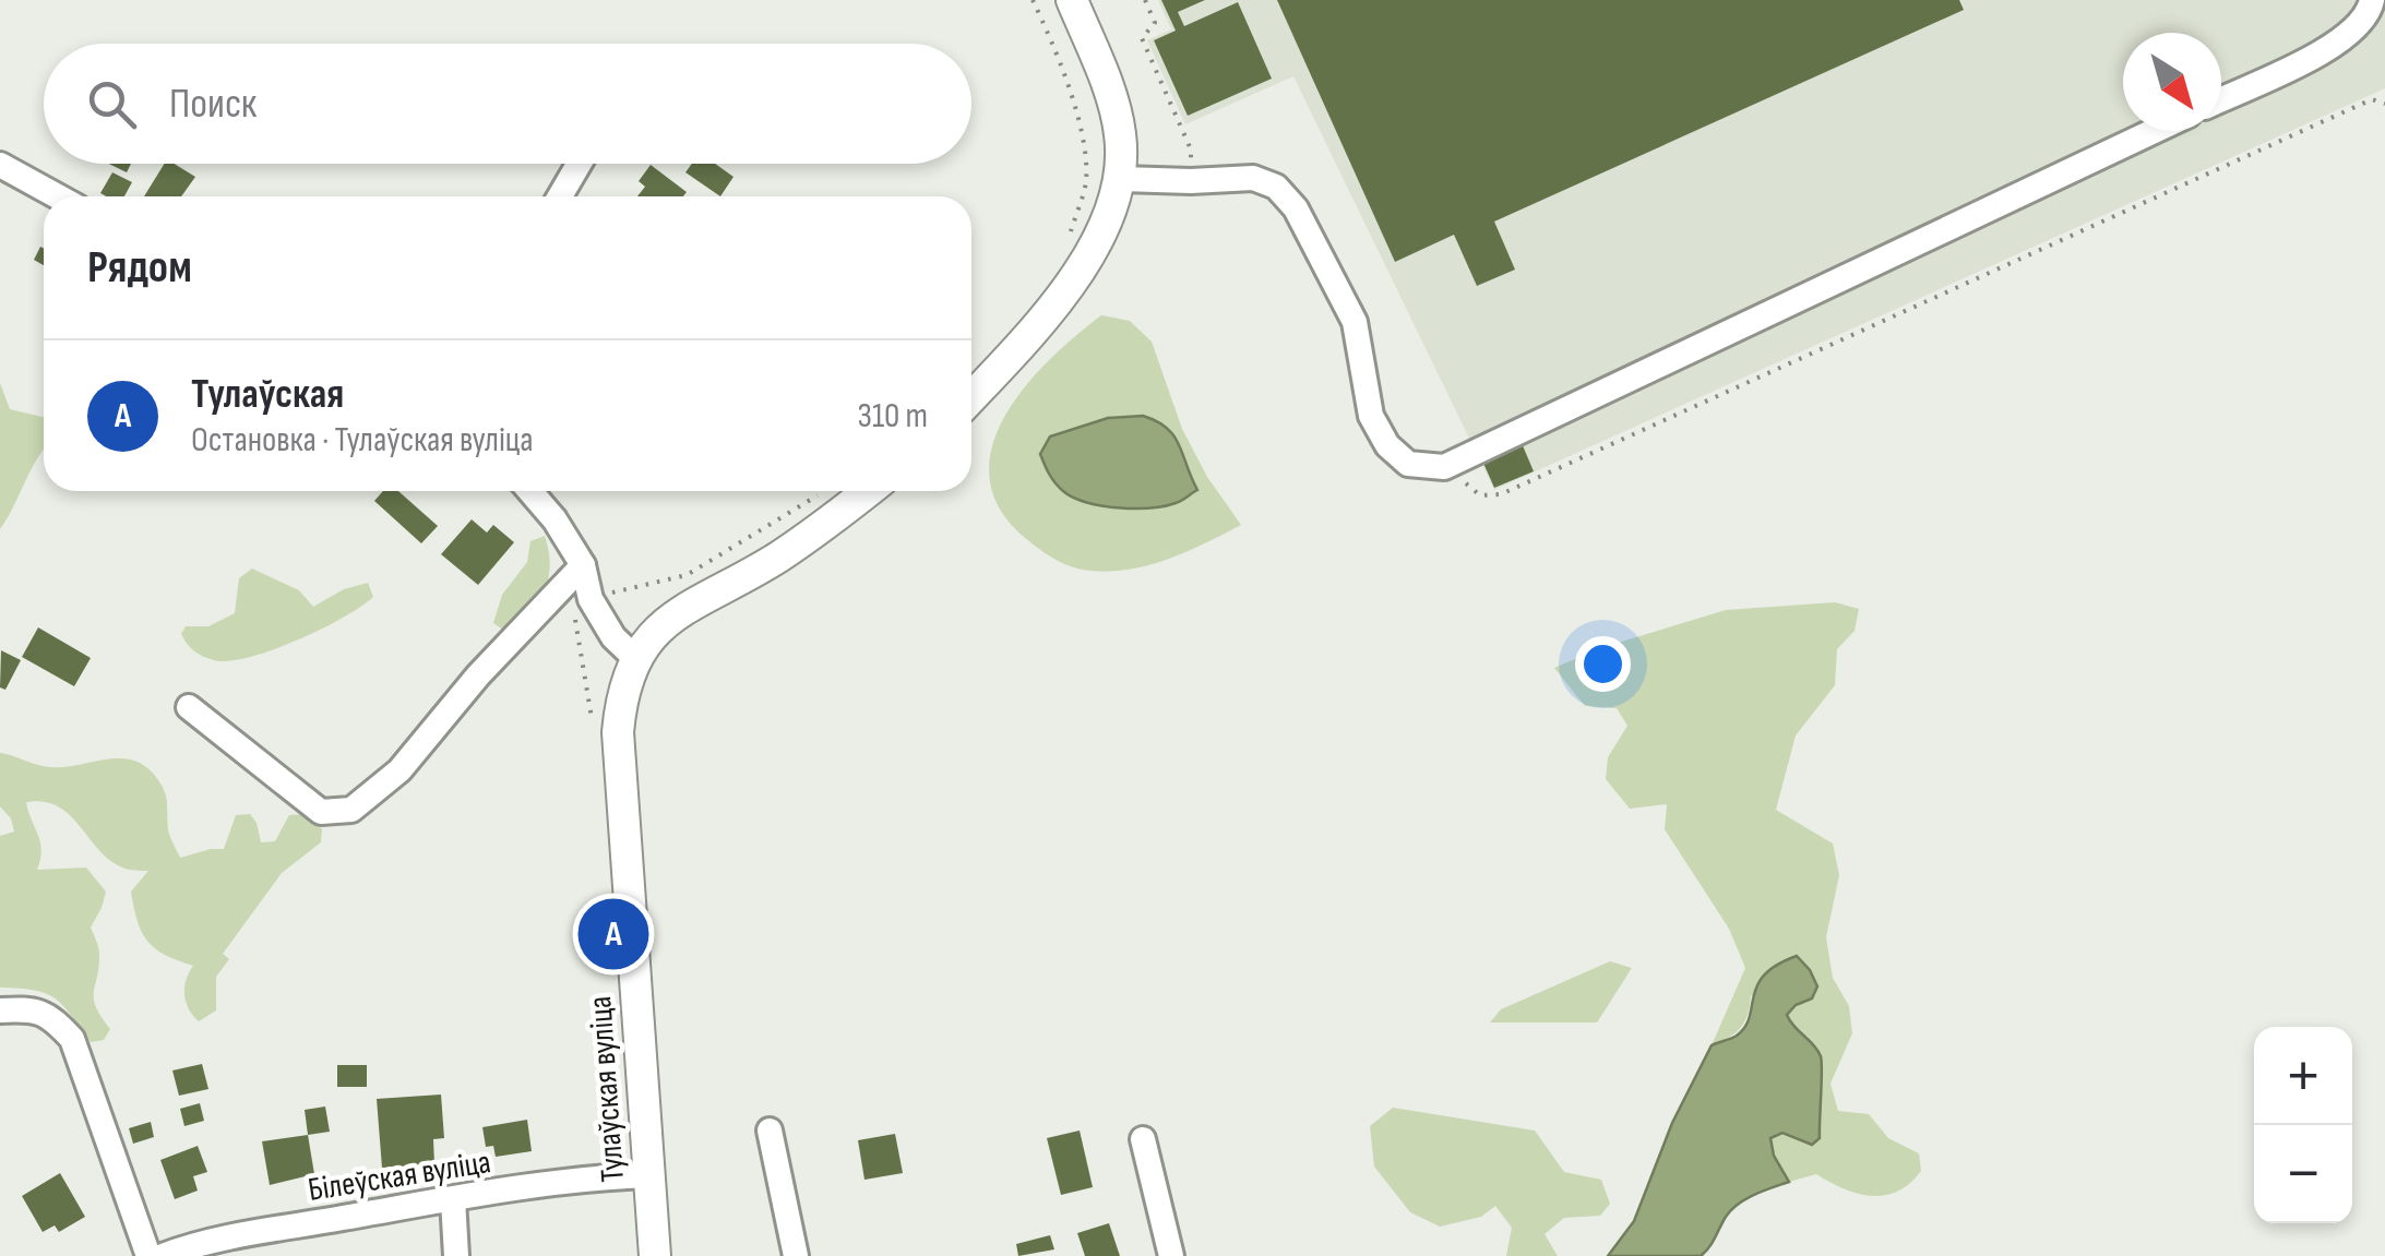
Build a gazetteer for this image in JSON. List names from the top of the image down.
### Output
{
  "streets": {
    "main road": ["Тулаўская вуліца"],
    "street": ["Білеўская вуліца"]
  },
  "crossings": [
    ["Тулаўская вуліца", "Білеўская вуліца"]
  ],
  "north": "bottom right",
  "page": {
    "search": "Поиск",
    "heading": "Рядом",
    "list": [
      {
        "mark": "A",
        "name": "Тулаўская",
        "note": "Остановка · Тулаўская вуліца",
        "value": "310 m"
      }
    ],
    "pins": "A",
    "map_buttons": ["+", "−"]
  }
}
